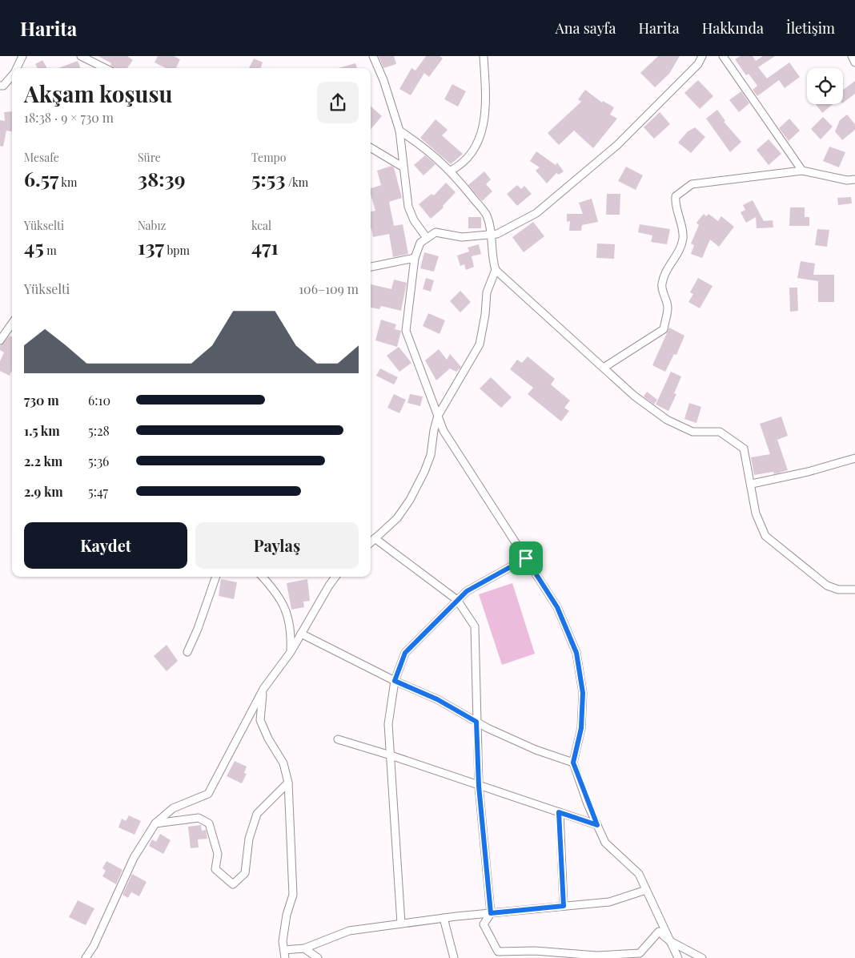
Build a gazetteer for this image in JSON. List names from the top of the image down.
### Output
{
  "page": {
    "header": "Harita",
    "nav": [
      "Ana sayfa",
      "Harita",
      "Hakkında",
      "İletişim"
    ],
    "heading": ["Akşam koşusu", "18:38 · 9 × 730 m"],
    "stats": [
      ["Mesafe", "6.57 km"],
      ["Süre", "38:39"],
      ["Tempo", "5:53 /km"],
      ["Yükselti", "45 m"],
      ["Nabız", "137 bpm"],
      ["kcal", "471"]
    ],
    "chart": ["Yükselti", "106–109 m"],
    "list": [
      {
        "name": "730 m",
        "note": "6:10"
      },
      {
        "name": "1.5 km",
        "note": "5:28"
      },
      {
        "name": "2.2 km",
        "note": "5:36"
      },
      {
        "name": "2.9 km",
        "note": "5:47"
      }
    ],
    "buttons": ["Kaydet", "Paylaş"]
  }
}
